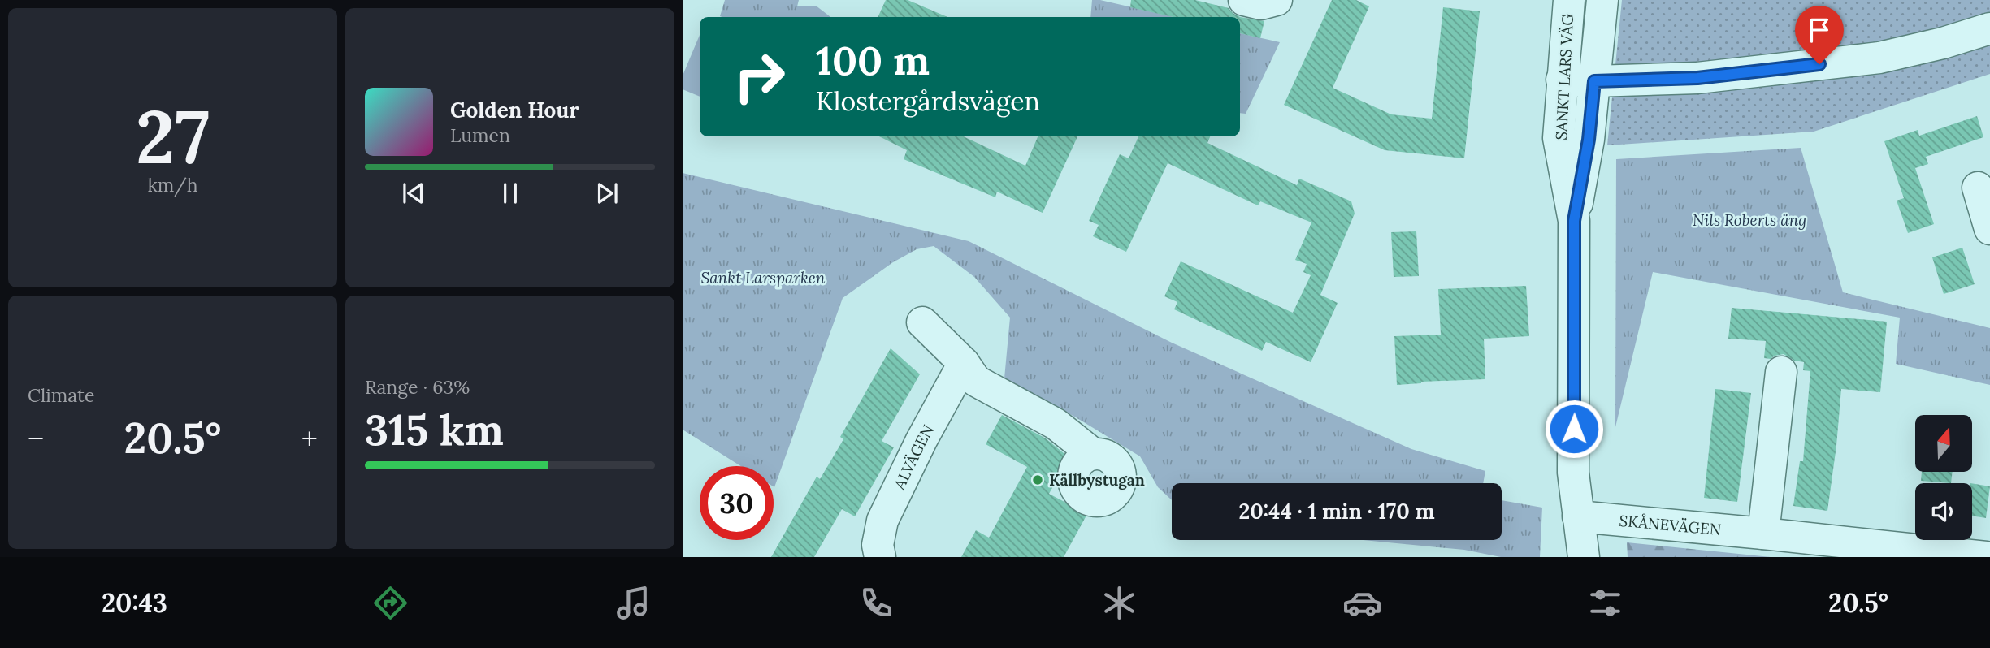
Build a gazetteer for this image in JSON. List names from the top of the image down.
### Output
{
  "streets": {
    "street": ["SANKT LARS VÄG", "ALVÄGEN", "SKÅNEVÄGEN"]
  },
  "crossings": [
    ["SANKT LARS VÄG", "SKÅNEVÄGEN"]
  ],
  "parks": ["Nils Roberts äng", "Sankt Larsparken"],
  "places": ["Källbystugan"],
  "north": "top",
  "page": {
    "tile": [
      ["27", "km/h"],
      "Climate",
      ["Range · 63%", "315 km"]
    ],
    "turn": ["100 m", "Klostergårdsvägen"],
    "song": ["Golden Hour", "Lumen"],
    "heat": ["−", "20.5°", "+"],
    "limit": "30",
    "trip": "20:44 · 1 min · 170 m",
    "tabs": ["20:43", "20.5°"]
  }
}
